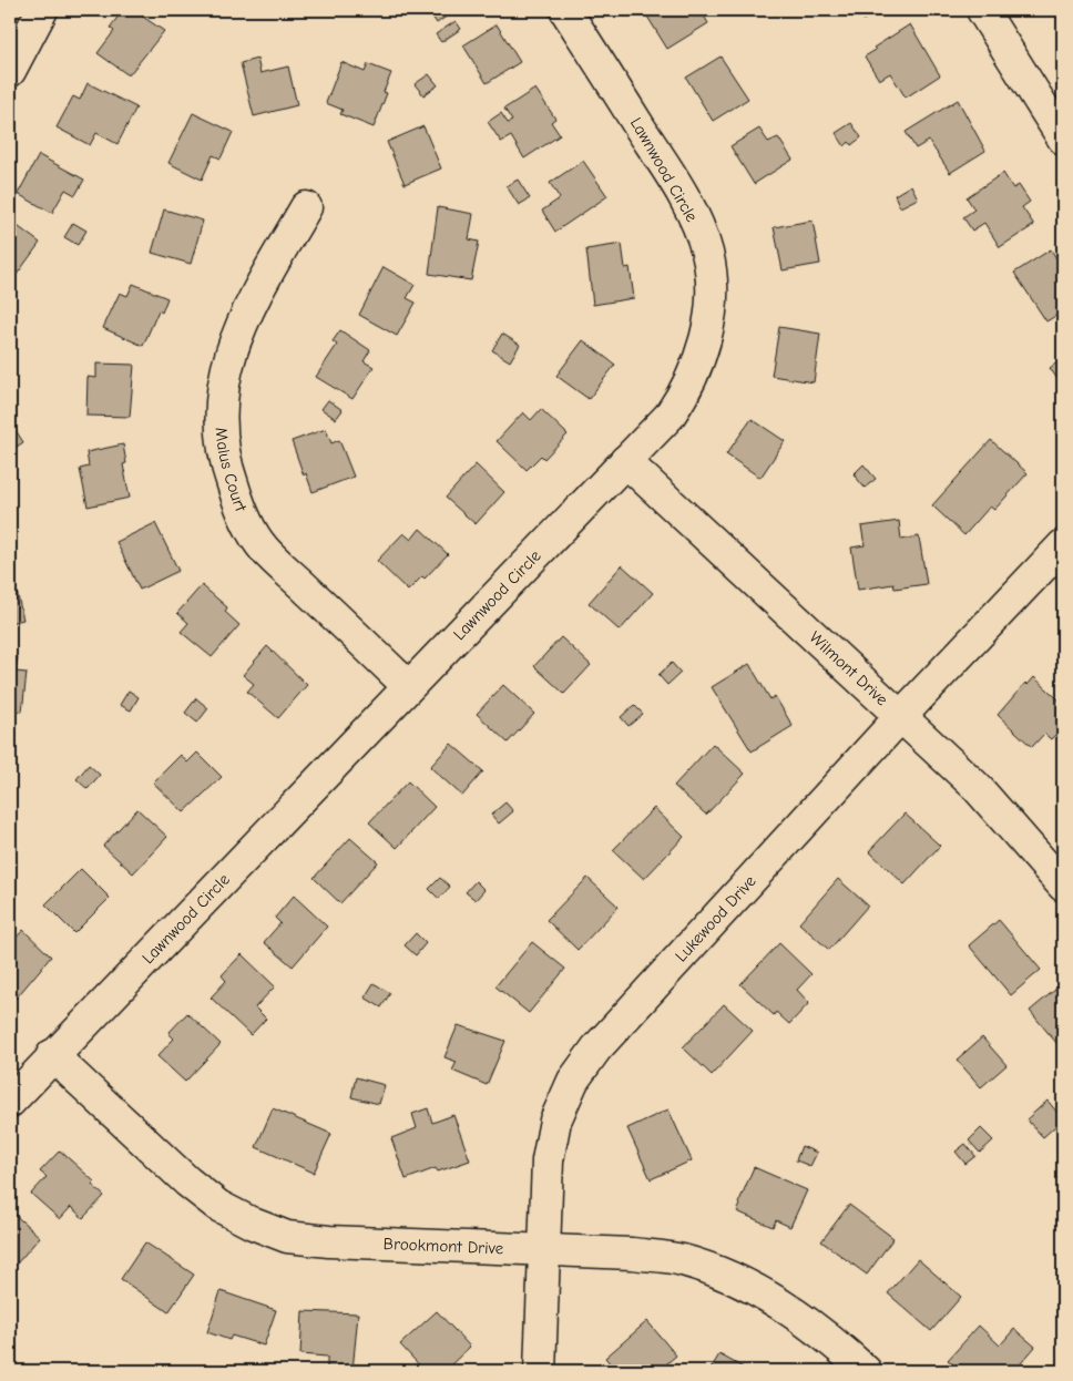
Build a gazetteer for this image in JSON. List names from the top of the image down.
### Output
{
  "streets": {
    "street": [
      "Lawnwood Circle",
      "Malus Court",
      "Wilmont Drive",
      "Lukewood Drive",
      "Brookmont Drive"
    ]
  },
  "crossings": [
    ["Lawnwood Circle", "Malus Court"],
    ["Lawnwood Circle", "Wilmont Drive"],
    ["Lawnwood Circle", "Brookmont Drive"],
    ["Wilmont Drive", "Lukewood Drive"],
    ["Lukewood Drive", "Brookmont Drive"]
  ]
}
